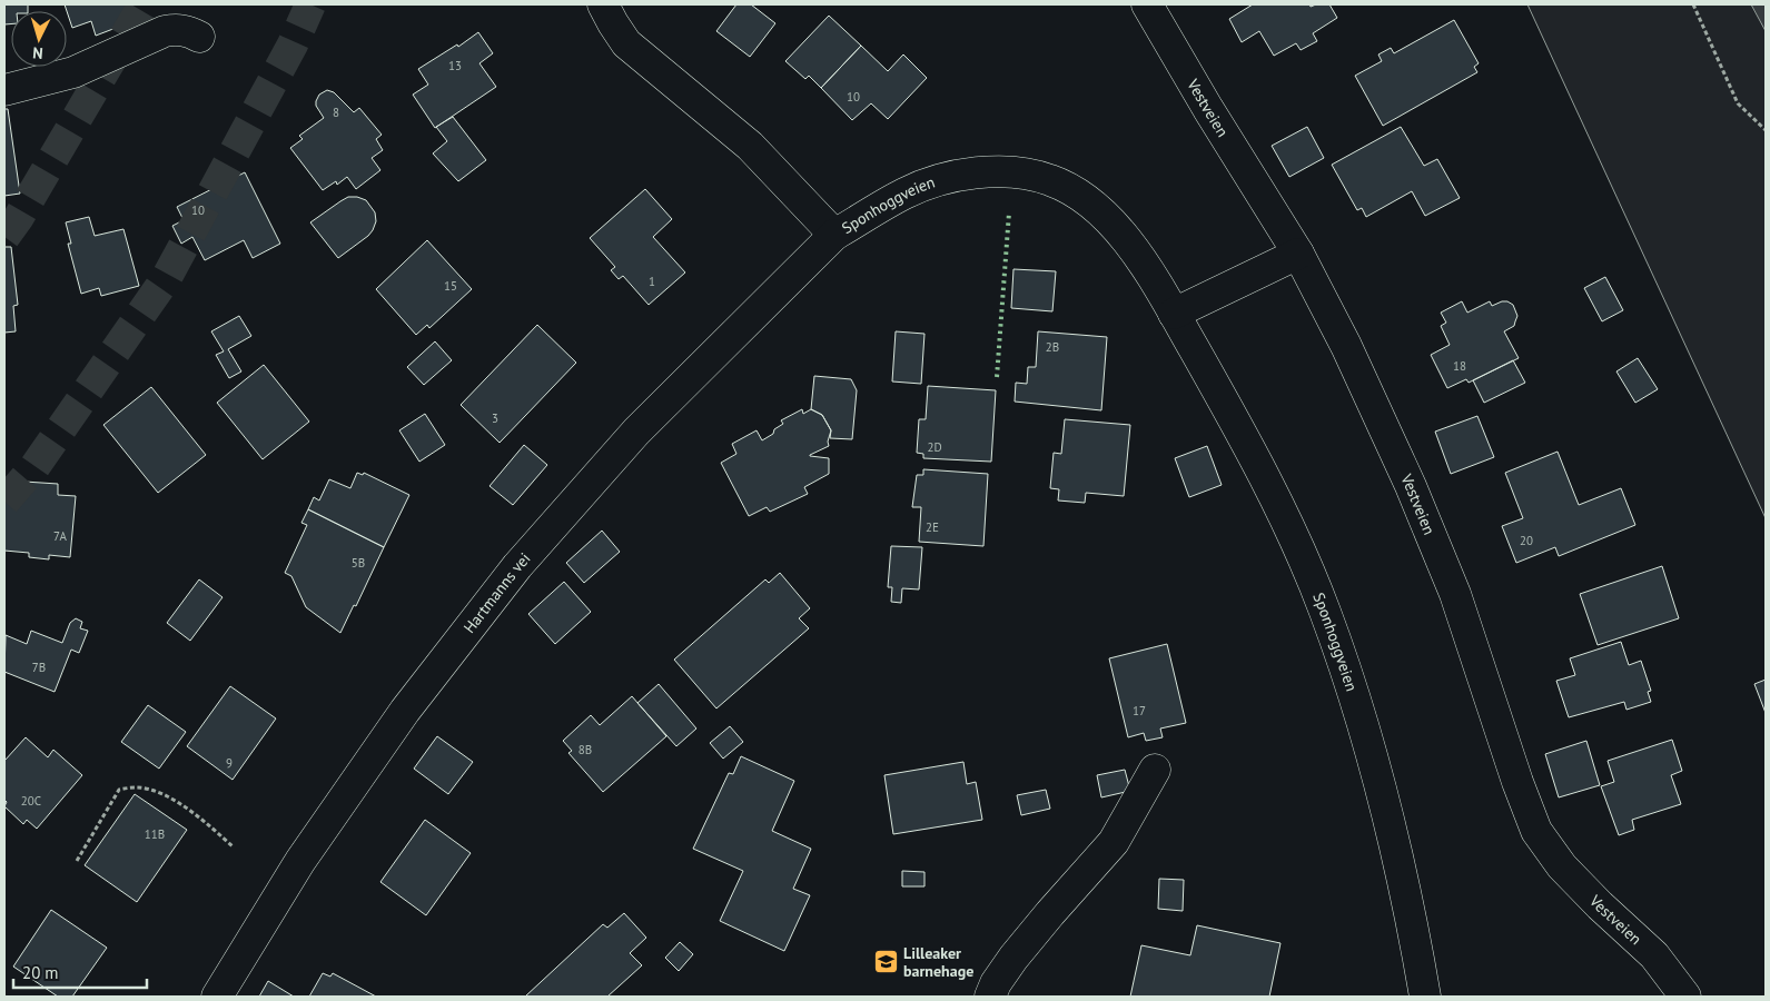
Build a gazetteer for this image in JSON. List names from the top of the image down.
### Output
{
  "streets": {
    "street": ["Vestveien", "Sponhoggveien", "Hartmanns vei"]
  },
  "crossings": [
    ["Sponhoggveien", "Hartmanns vei"]
  ],
  "places": {
    "school or university": ["Lilleaker barnehage"]
  },
  "house_numbers": [
    "13",
    "10",
    "8",
    "10",
    "1",
    "15",
    "2B",
    "18",
    "3",
    "2D",
    "2E",
    "7A",
    "20",
    "5B",
    "7B",
    "17",
    "8B",
    "9",
    "20C",
    "11B"
  ],
  "scale_bar": "20 m",
  "north": "bottom"
}
